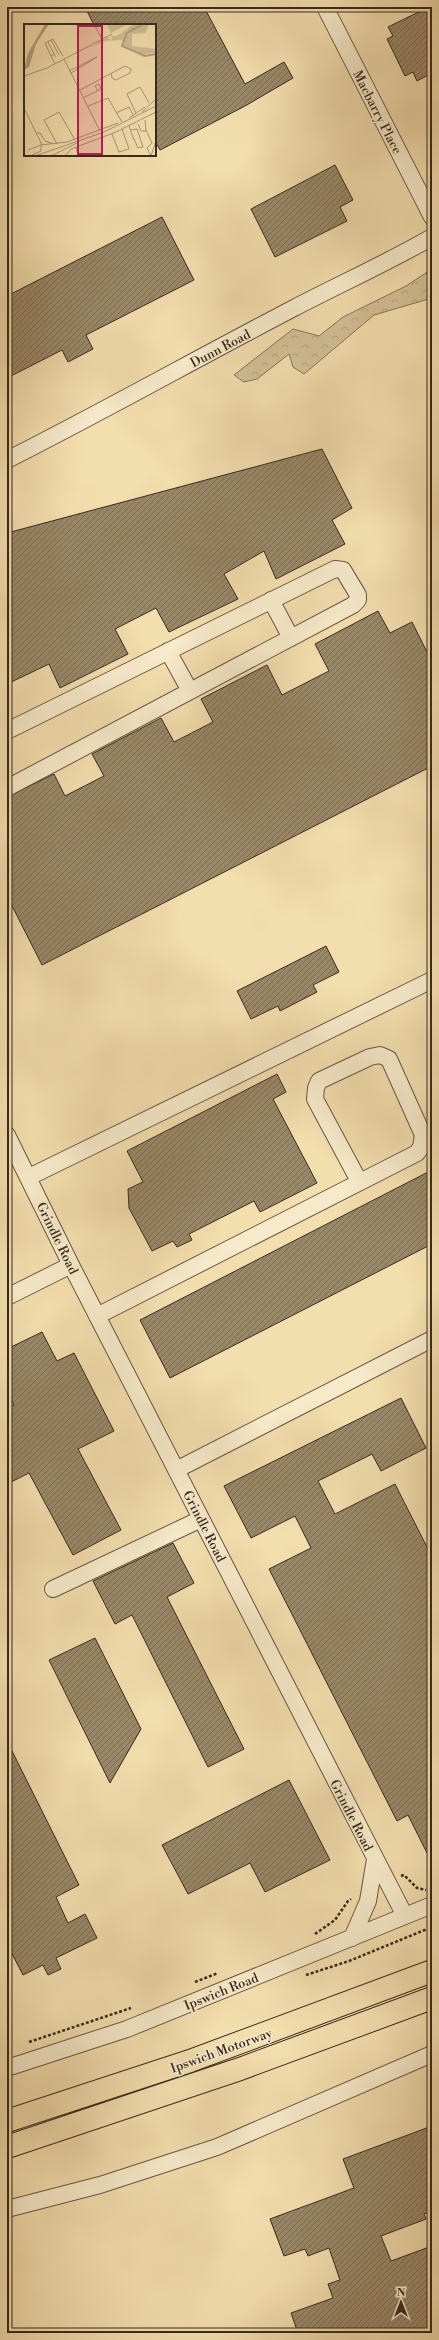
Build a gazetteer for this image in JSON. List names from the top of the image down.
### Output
{
  "streets": {
    "highway": ["Ipswich Motorway"],
    "street": [
      "Macbarry Place",
      "Dunn Road",
      "Grindle Road",
      "Ipswich Road"
    ]
  },
  "crossings": [
    ["Grindle Road", "Ipswich Road"]
  ],
  "north": "top"
}
